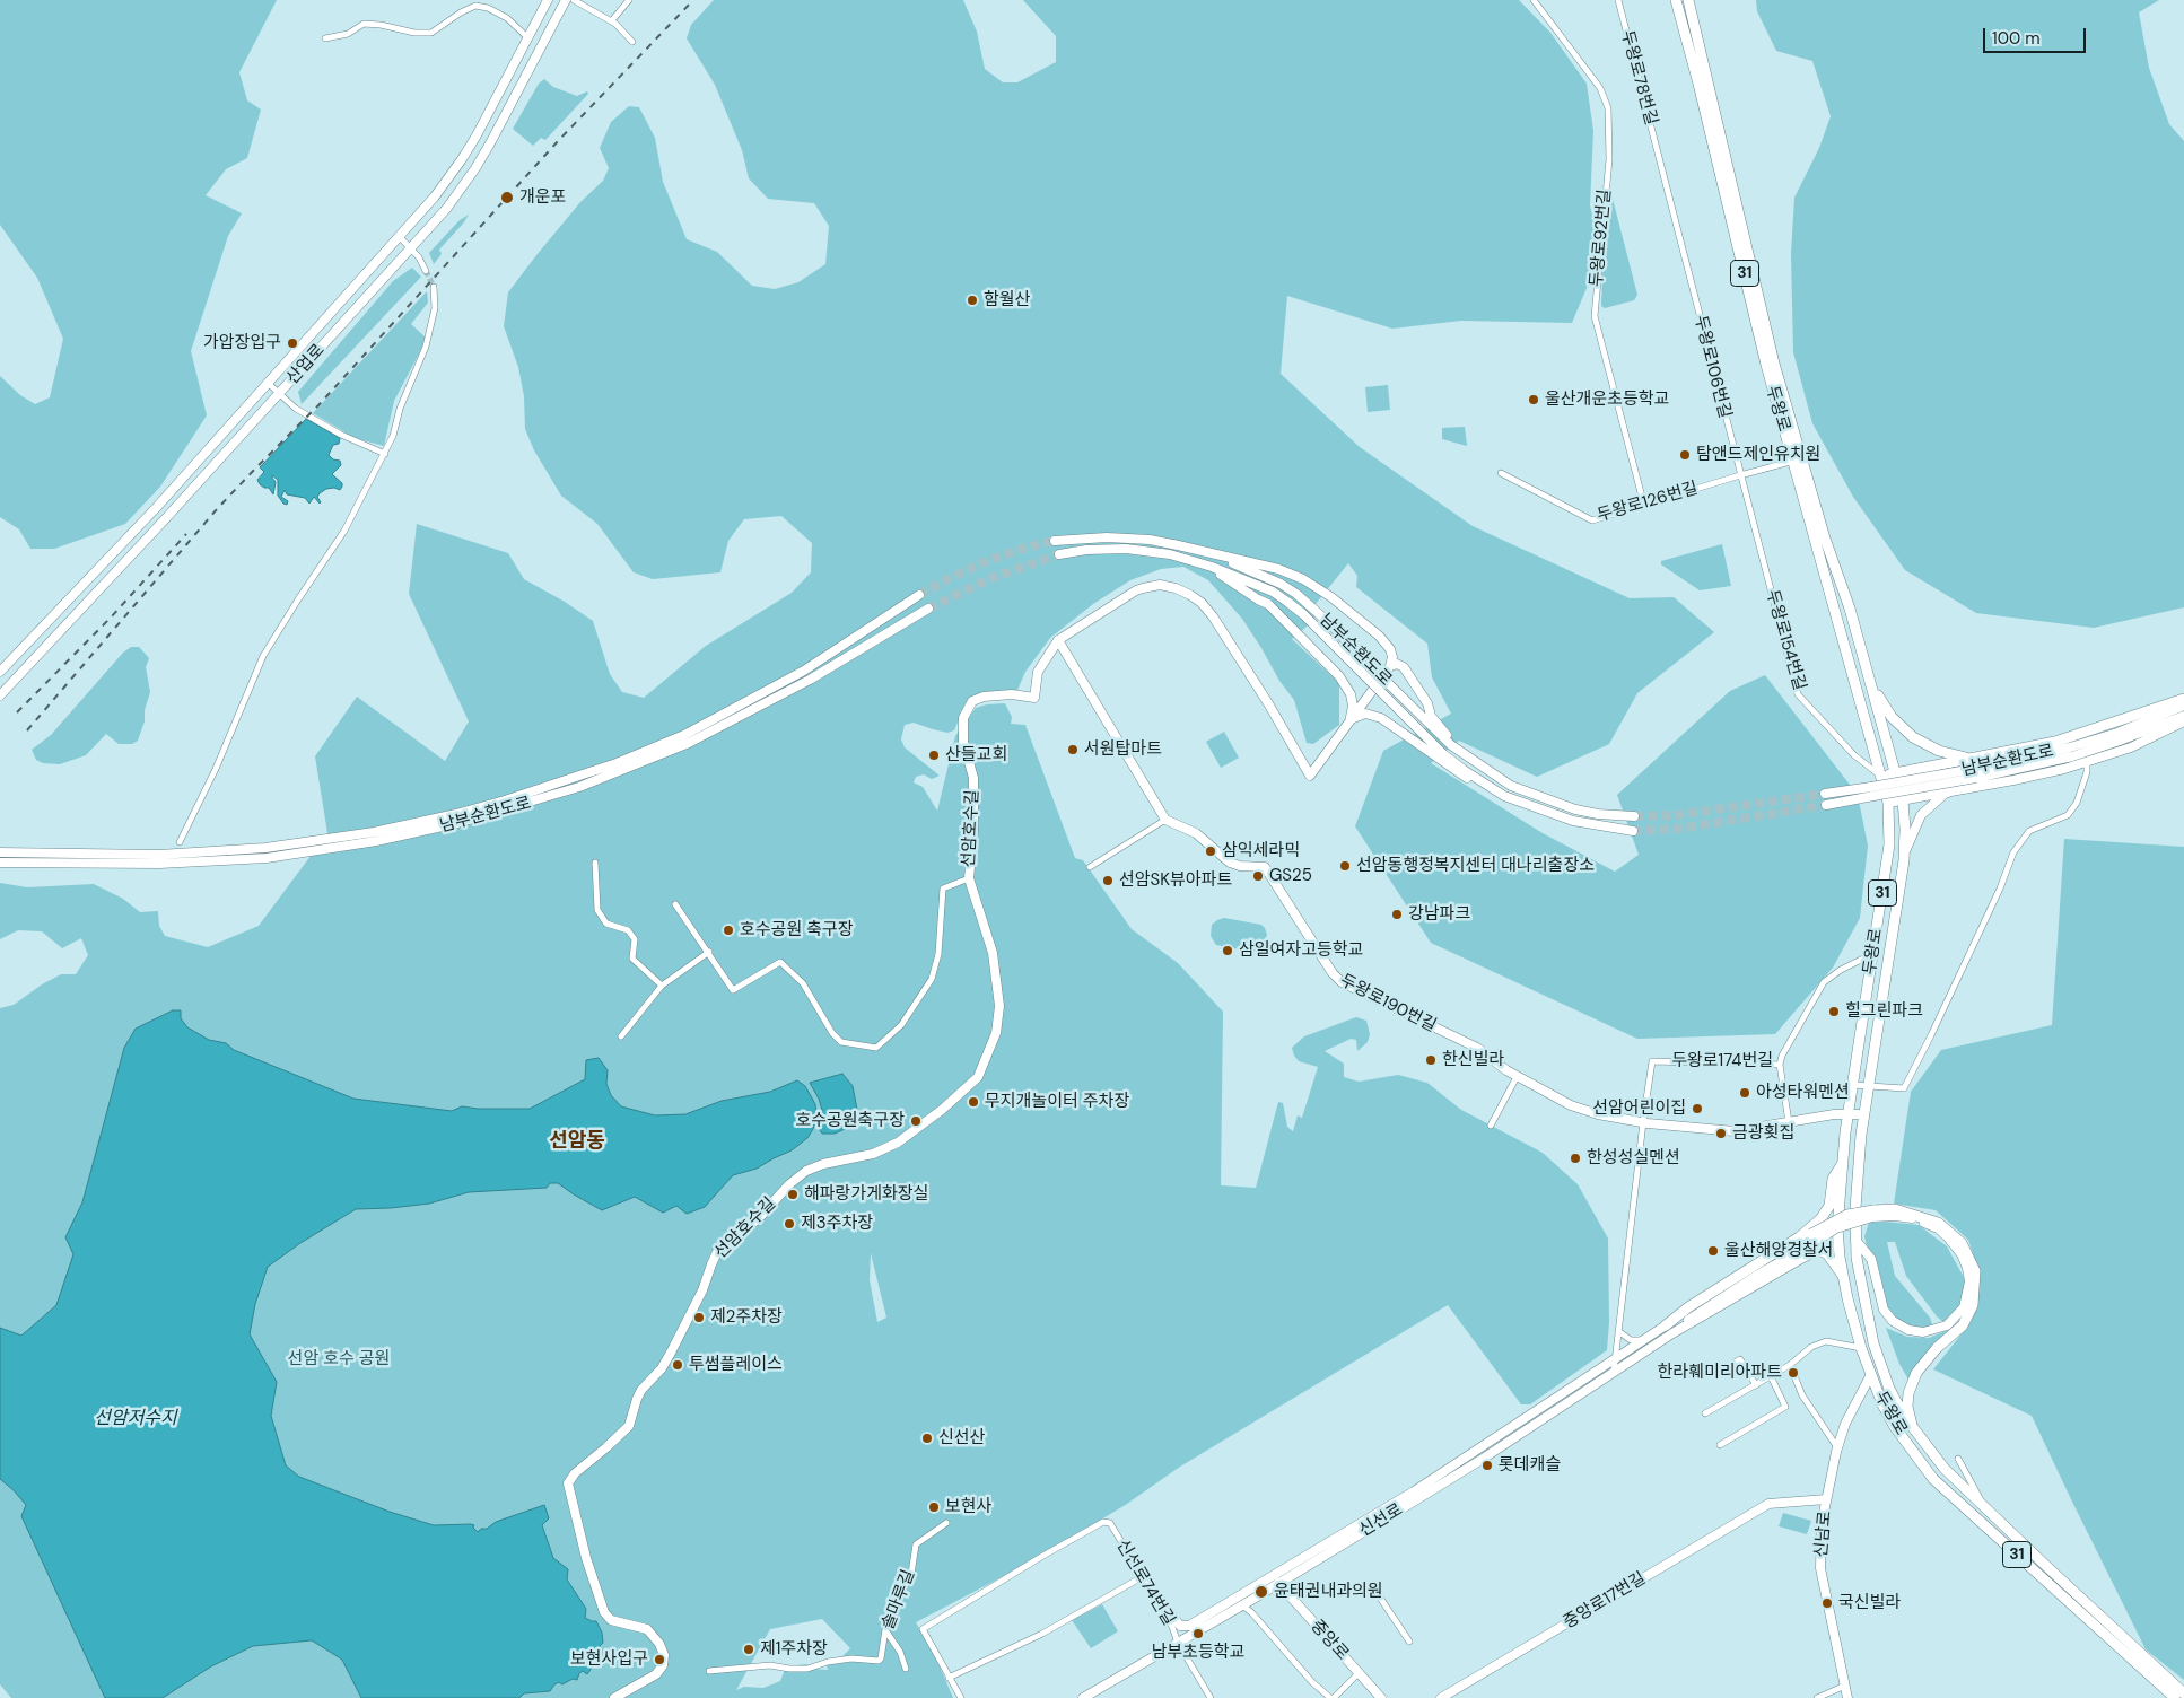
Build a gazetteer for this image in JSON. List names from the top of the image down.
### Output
{
  "streets": {
    "main road": [
      "31",
      "산업로",
      "두왕로",
      "남부순환도로",
      "선암호수길",
      "두왕로190번길",
      "신선로",
      "신남로",
      "중앙로17번길",
      "중앙로"
    ],
    "street": [
      "두왕로78번길",
      "두왕로92번길",
      "두왕로106번길",
      "두왕로126번길",
      "두왕로154번길",
      "두왕로174번길",
      "신선로74번길",
      "솔마루길"
    ]
  },
  "crossings": [
    ["두왕로78번길", "두왕로106번길"],
    ["두왕로92번길", "두왕로126번길"],
    ["두왕로106번길", "두왕로126번길"],
    ["두왕로106번길", "두왕로154번길"],
    ["두왕로", "두왕로126번길"],
    ["두왕로", "두왕로154번길"],
    ["두왕로", "두왕로190번길"],
    ["두왕로", "두왕로174번길"],
    ["두왕로", "신남로"],
    ["두왕로126번길", "두왕로154번길"],
    ["두왕로190번길", "두왕로174번길"],
    ["신선로", "신선로74번길"],
    ["신선로", "중앙로"],
    ["신남로", "중앙로17번길"]
  ],
  "districts": ["선암동"],
  "water": ["선암저수지"],
  "parks": ["선암 호수 공원"],
  "places": [
    "개운포",
    "함월산",
    "가압장입구",
    "울산개운초등학교",
    "탐앤드제인유치원",
    "서원탑마트",
    "산들교회",
    "삼익세라믹",
    "선암동행정복지센터 대나리출장소",
    "GS25",
    "선암SK뷰아파트",
    "강남파크",
    "호수공원 축구장",
    "삼일여자고등학교",
    "힐그린파크",
    "한신빌라",
    "아성타워멘션",
    "무지개놀이터 주차장",
    "선암어린이집",
    "호수공원축구장",
    "금광횟집",
    "한성성실멘션",
    "해파랑가게화장실",
    "제3주차장",
    "울산해양경찰서",
    "제2주차장",
    "투썸플레이스",
    "한라훼미리아파트",
    "신선산",
    "롯데캐슬",
    "보현사",
    "윤태권내과의원",
    "국신빌라",
    "남부초등학교",
    "제1주차장",
    "보현사입구"
  ],
  "scale_bar": "100 m"
}
